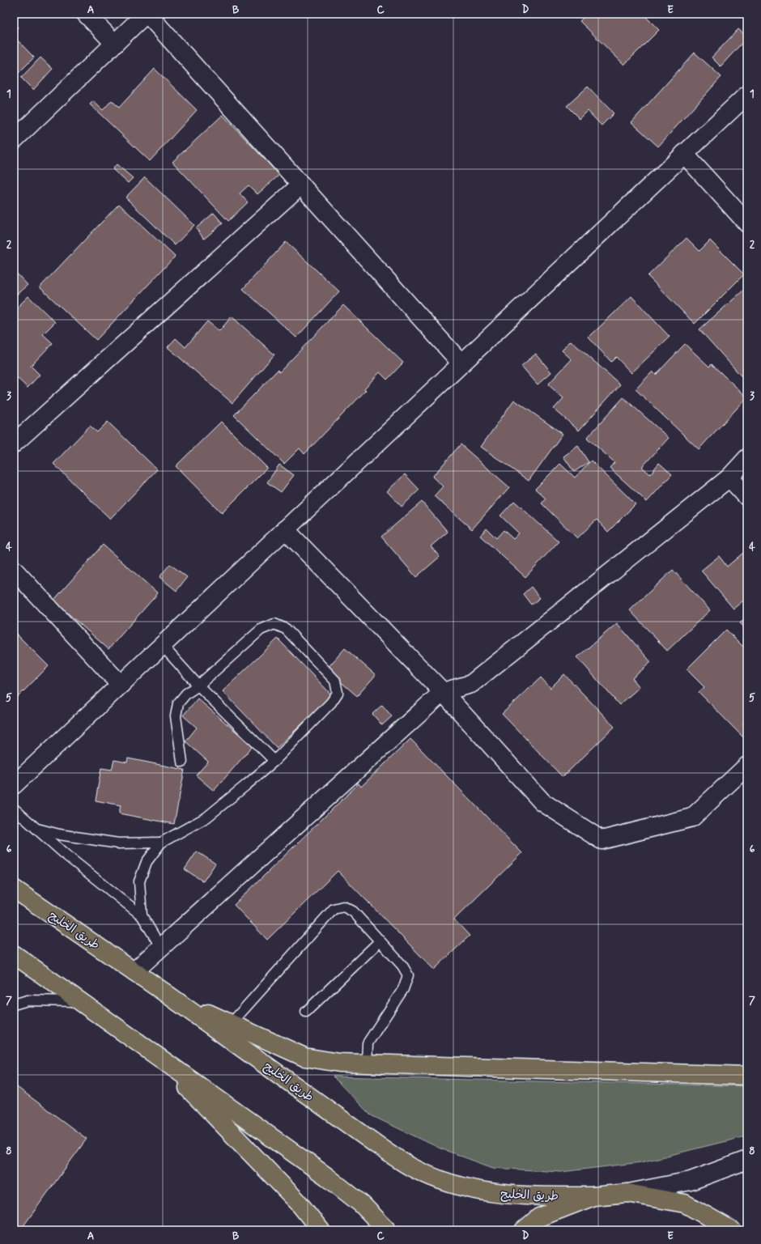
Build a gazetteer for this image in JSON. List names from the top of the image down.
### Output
{
  "streets": {
    "main road": ["طريق الخليج"]
  },
  "grid": {
    "columns": [
      "A",
      "B",
      "C",
      "D",
      "E"
    ],
    "rows": [
      "1",
      "2",
      "3",
      "4",
      "5",
      "6",
      "7",
      "8"
    ]
  }
}
